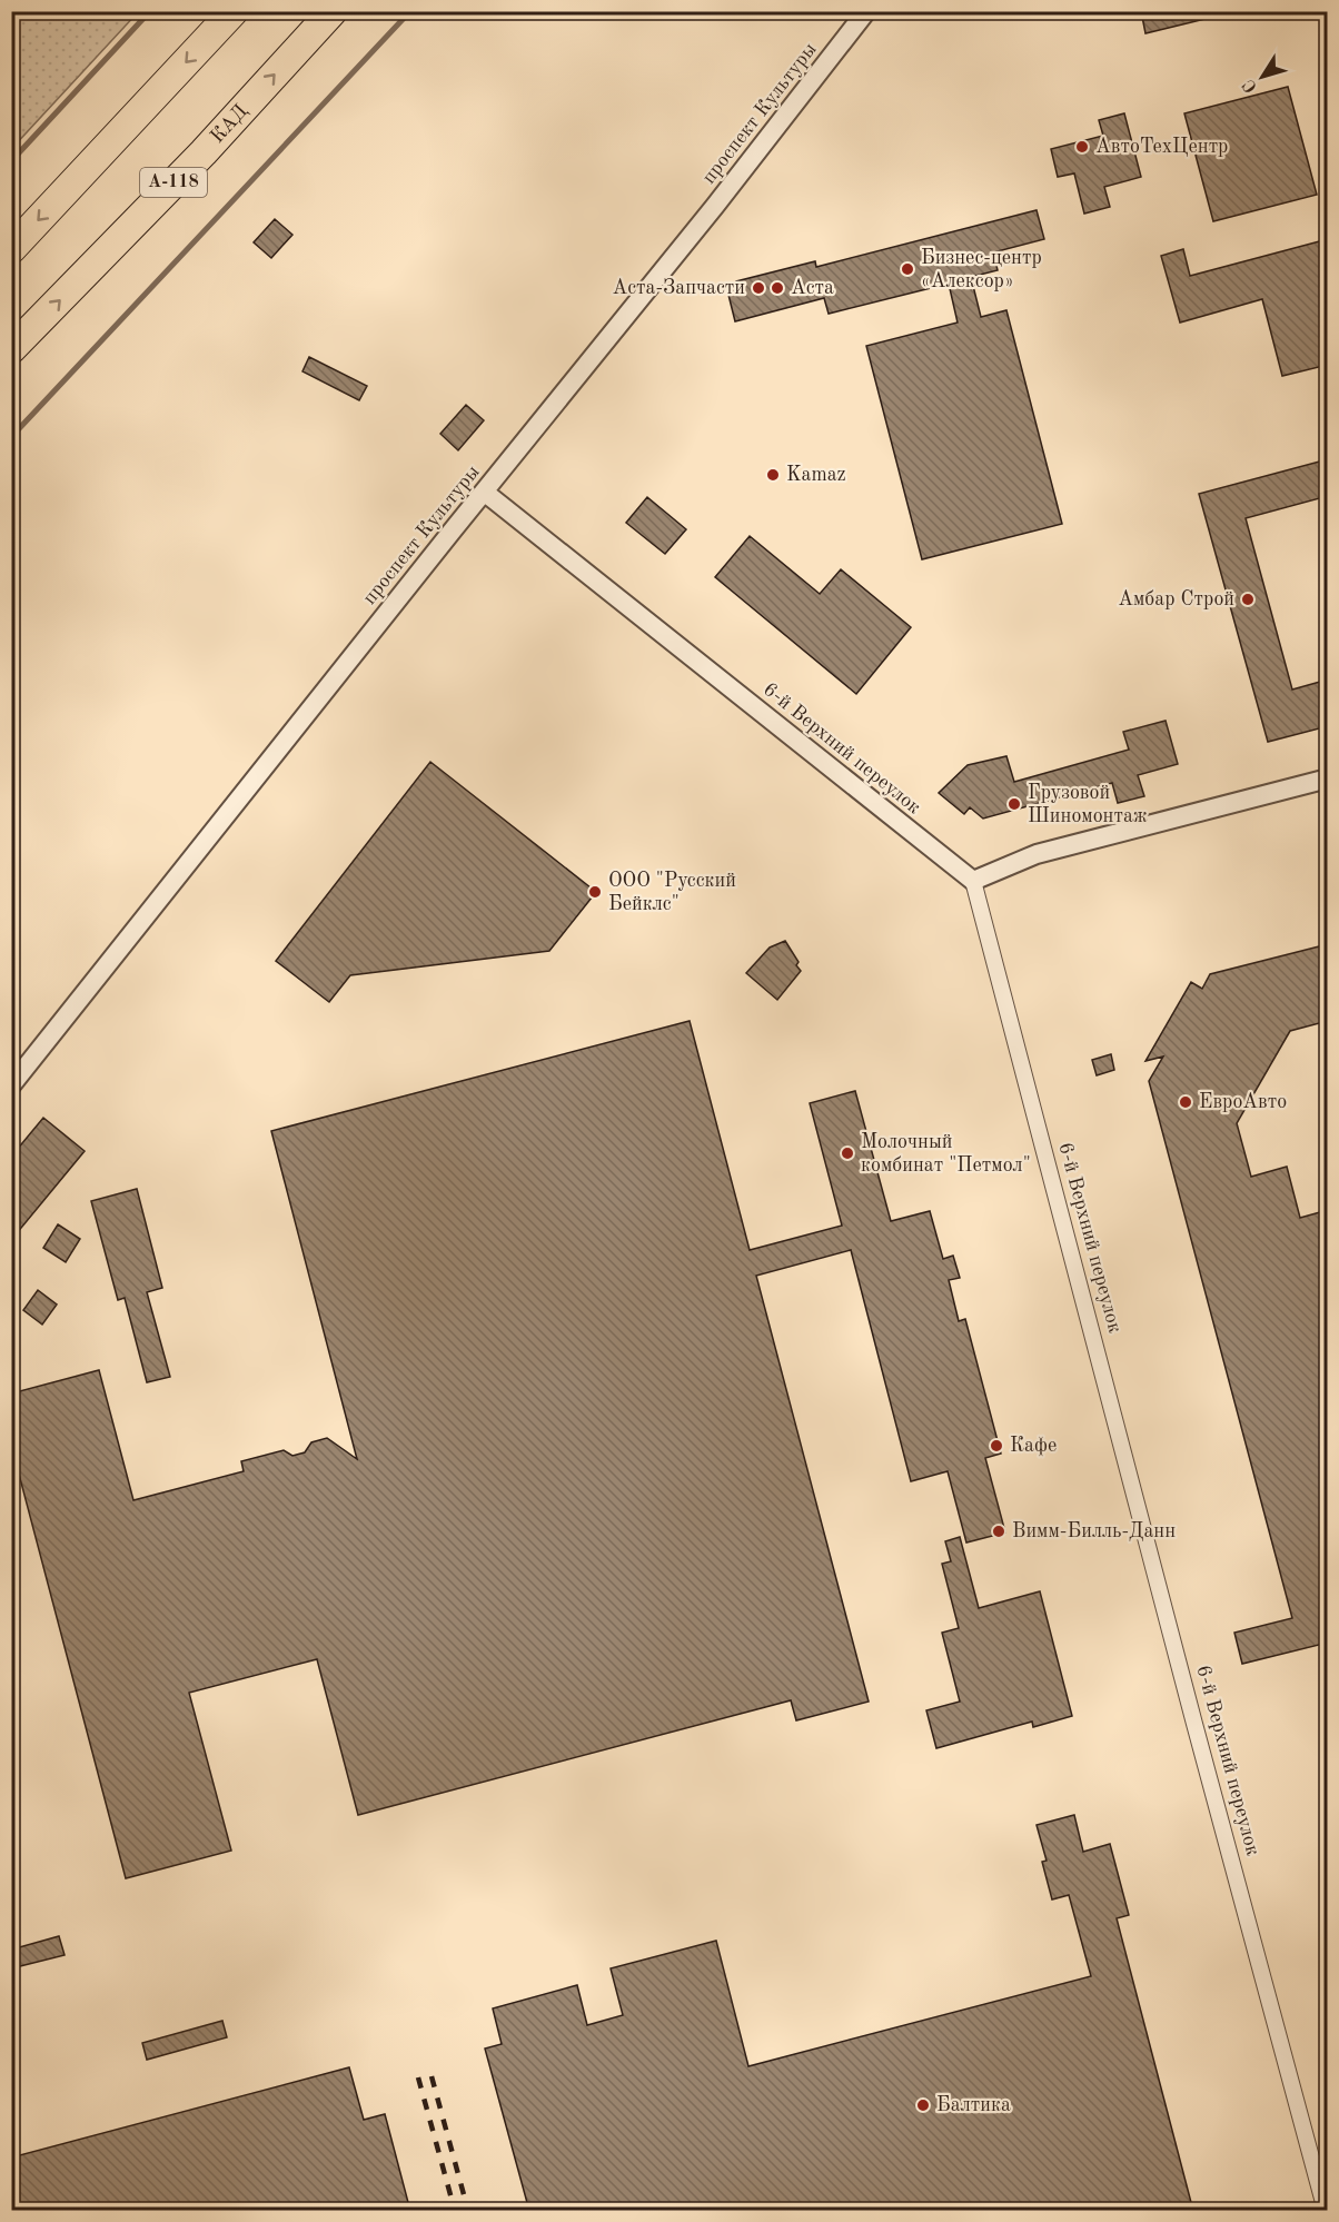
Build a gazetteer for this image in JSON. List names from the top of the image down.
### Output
{
  "streets": {
    "highway": ["КАД", "А-118"],
    "street": ["проспект Культуры", "6-й Верхний переулок"]
  },
  "crossings": [
    ["проспект Культуры", "6-й Верхний переулок"]
  ],
  "places": [
    "АвтоТехЦентр",
    "Бизнес-центр «Алексор»",
    "Аста-Запчасти",
    "Аста",
    "Kamaz",
    "Амбар Строй",
    "Грузовой Шиномонтаж",
    "ООО \"Русский Бейклс\"",
    "ЕвроАвто",
    "Молочный комбинат \"Петмол\"",
    "Кафе",
    "Вимм-Билль-Данн",
    "Балтика"
  ],
  "north": "bottom left"
}
